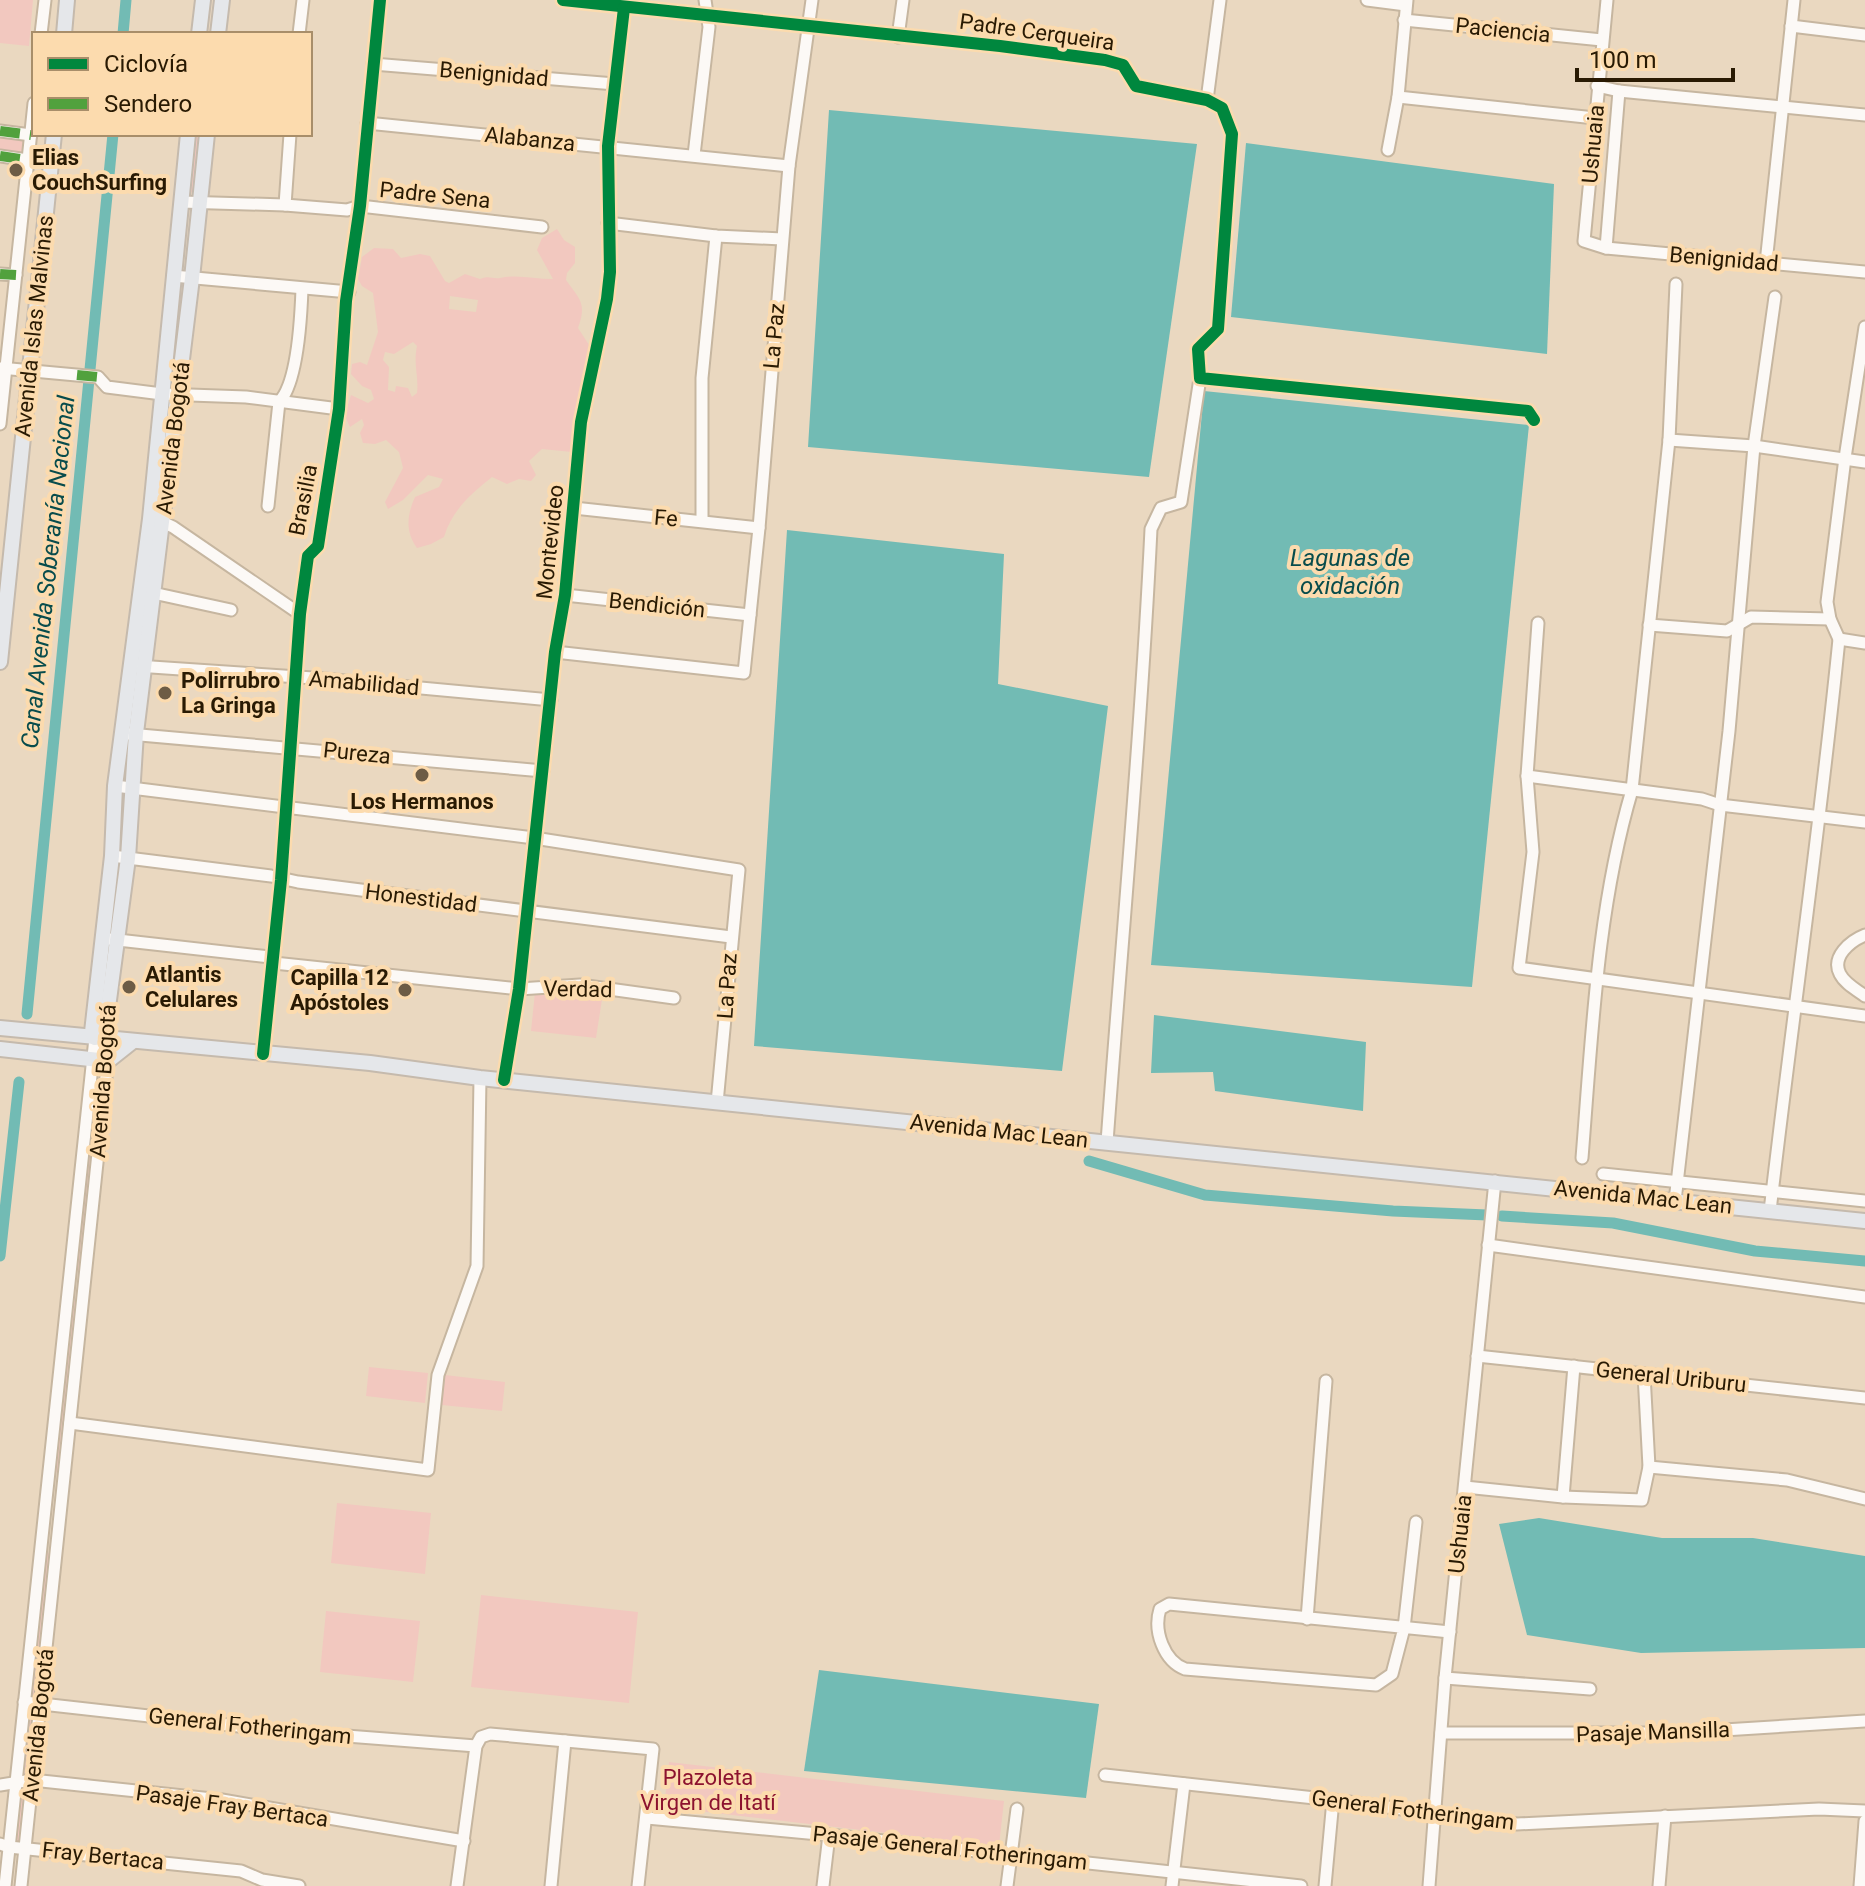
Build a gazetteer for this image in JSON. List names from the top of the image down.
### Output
{
  "streets": {
    "main road": ["Avenida Islas Malvinas", "Avenida Bogotá", "Avenida Mac Lean"],
    "street": [
      "Paciencia",
      "Padre Cerqueira",
      "Benignidad",
      "Alabanza",
      "Ushuaia",
      "Padre Sena",
      "La Paz",
      "Brasilia",
      "Fe",
      "Montevideo",
      "Bendición",
      "Amabilidad",
      "Pureza",
      "Honestidad",
      "Verdad",
      "General Uriburu",
      "General Fotheringam",
      "Pasaje Mansilla",
      "Pasaje Fray Bertaca",
      "Pasaje General Fotheringam",
      "Fray Bertaca"
    ]
  },
  "crossings": [
    ["Paciencia", "Ushuaia"],
    ["Padre Cerqueira", "La Paz"],
    ["Padre Cerqueira", "Montevideo"],
    ["Benignidad", "Ushuaia"],
    ["Benignidad", "Brasilia"],
    ["Benignidad", "Montevideo"],
    ["Alabanza", "La Paz"],
    ["Alabanza", "Brasilia"],
    ["Alabanza", "Montevideo"],
    ["Ushuaia", "Avenida Mac Lean"],
    ["Ushuaia", "General Uriburu"],
    ["Ushuaia", "General Fotheringam"],
    ["Ushuaia", "Pasaje Mansilla"],
    ["Padre Sena", "Avenida Bogotá"],
    ["Padre Sena", "Brasilia"],
    ["La Paz", "Fe"],
    ["La Paz", "Montevideo"],
    ["La Paz", "Bendición"],
    ["La Paz", "Honestidad"],
    ["La Paz", "Avenida Mac Lean"],
    ["Avenida Bogotá", "Amabilidad"],
    ["Avenida Bogotá", "Pureza"],
    ["Avenida Bogotá", "Honestidad"],
    ["Avenida Bogotá", "Verdad"],
    ["Avenida Bogotá", "Avenida Mac Lean"],
    ["Avenida Bogotá", "General Fotheringam"],
    ["Avenida Bogotá", "Pasaje Fray Bertaca"],
    ["Avenida Bogotá", "Fray Bertaca"],
    ["Brasilia", "Amabilidad"],
    ["Brasilia", "Pureza"],
    ["Brasilia", "Honestidad"],
    ["Brasilia", "Verdad"],
    ["Brasilia", "Avenida Mac Lean"],
    ["Fe", "Montevideo"],
    ["Montevideo", "Bendición"],
    ["Montevideo", "Amabilidad"],
    ["Montevideo", "Pureza"],
    ["Montevideo", "Honestidad"],
    ["Montevideo", "Verdad"],
    ["Montevideo", "Avenida Mac Lean"],
    ["General Fotheringam", "Pasaje General Fotheringam"]
  ],
  "water": ["Lagunas de oxidación", "Canal Avenida Soberanía Nacional"],
  "parks": ["Plazoleta Virgen de Itatí"],
  "places": [
    "Elias CouchSurfing",
    "Polirrubro La Gringa",
    "Los Hermanos",
    "Atlantis Celulares",
    "Capilla 12 Apóstoles"
  ],
  "legend": ["Ciclovía", "Sendero"],
  "scale_bar": "100 m"
}
